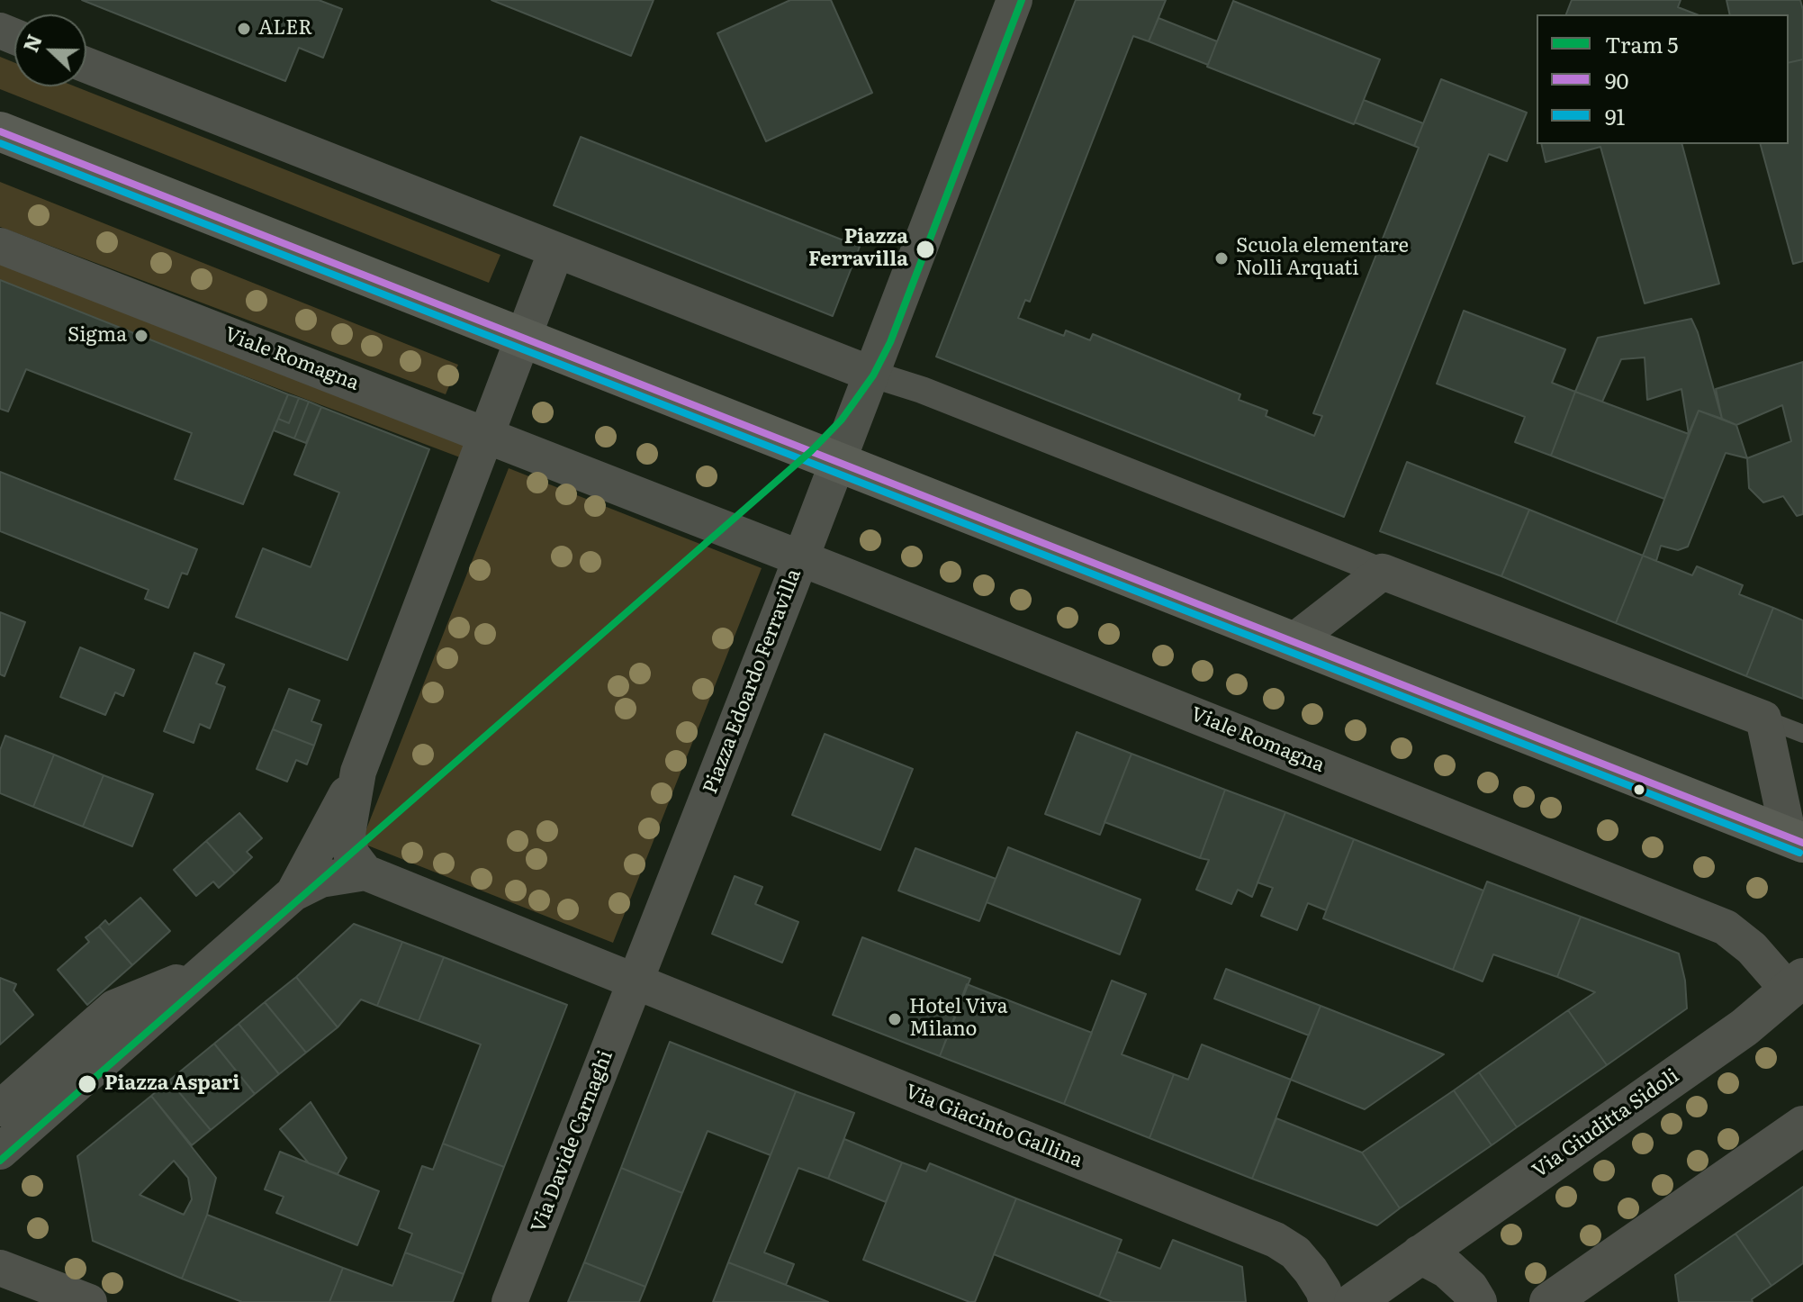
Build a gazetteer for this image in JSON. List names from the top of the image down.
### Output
{
  "streets": {
    "street": [
      "Viale Romagna",
      "Piazza Edoardo Ferravilla",
      "Via Giuditta Sidoli",
      "Via Giacinto Gallina",
      "Via Davide Carnaghi"
    ]
  },
  "crossings": [
    ["Viale Romagna", "Piazza Edoardo Ferravilla"],
    ["Viale Romagna", "Via Giuditta Sidoli"],
    ["Piazza Edoardo Ferravilla", "Via Giacinto Gallina"],
    ["Piazza Edoardo Ferravilla", "Via Davide Carnaghi"],
    ["Via Giacinto Gallina", "Via Davide Carnaghi"]
  ],
  "places": [
    "ALER",
    "Piazza Ferravilla",
    "Scuola elementare Nolli Arquati",
    "Sigma",
    "Hotel Viva Milano",
    "Piazza Aspari"
  ],
  "lines": ["tram line 5", "transit line 90", "transit line 91"],
  "legend": ["Tram 5", "90", "91"],
  "north": "left"
}
